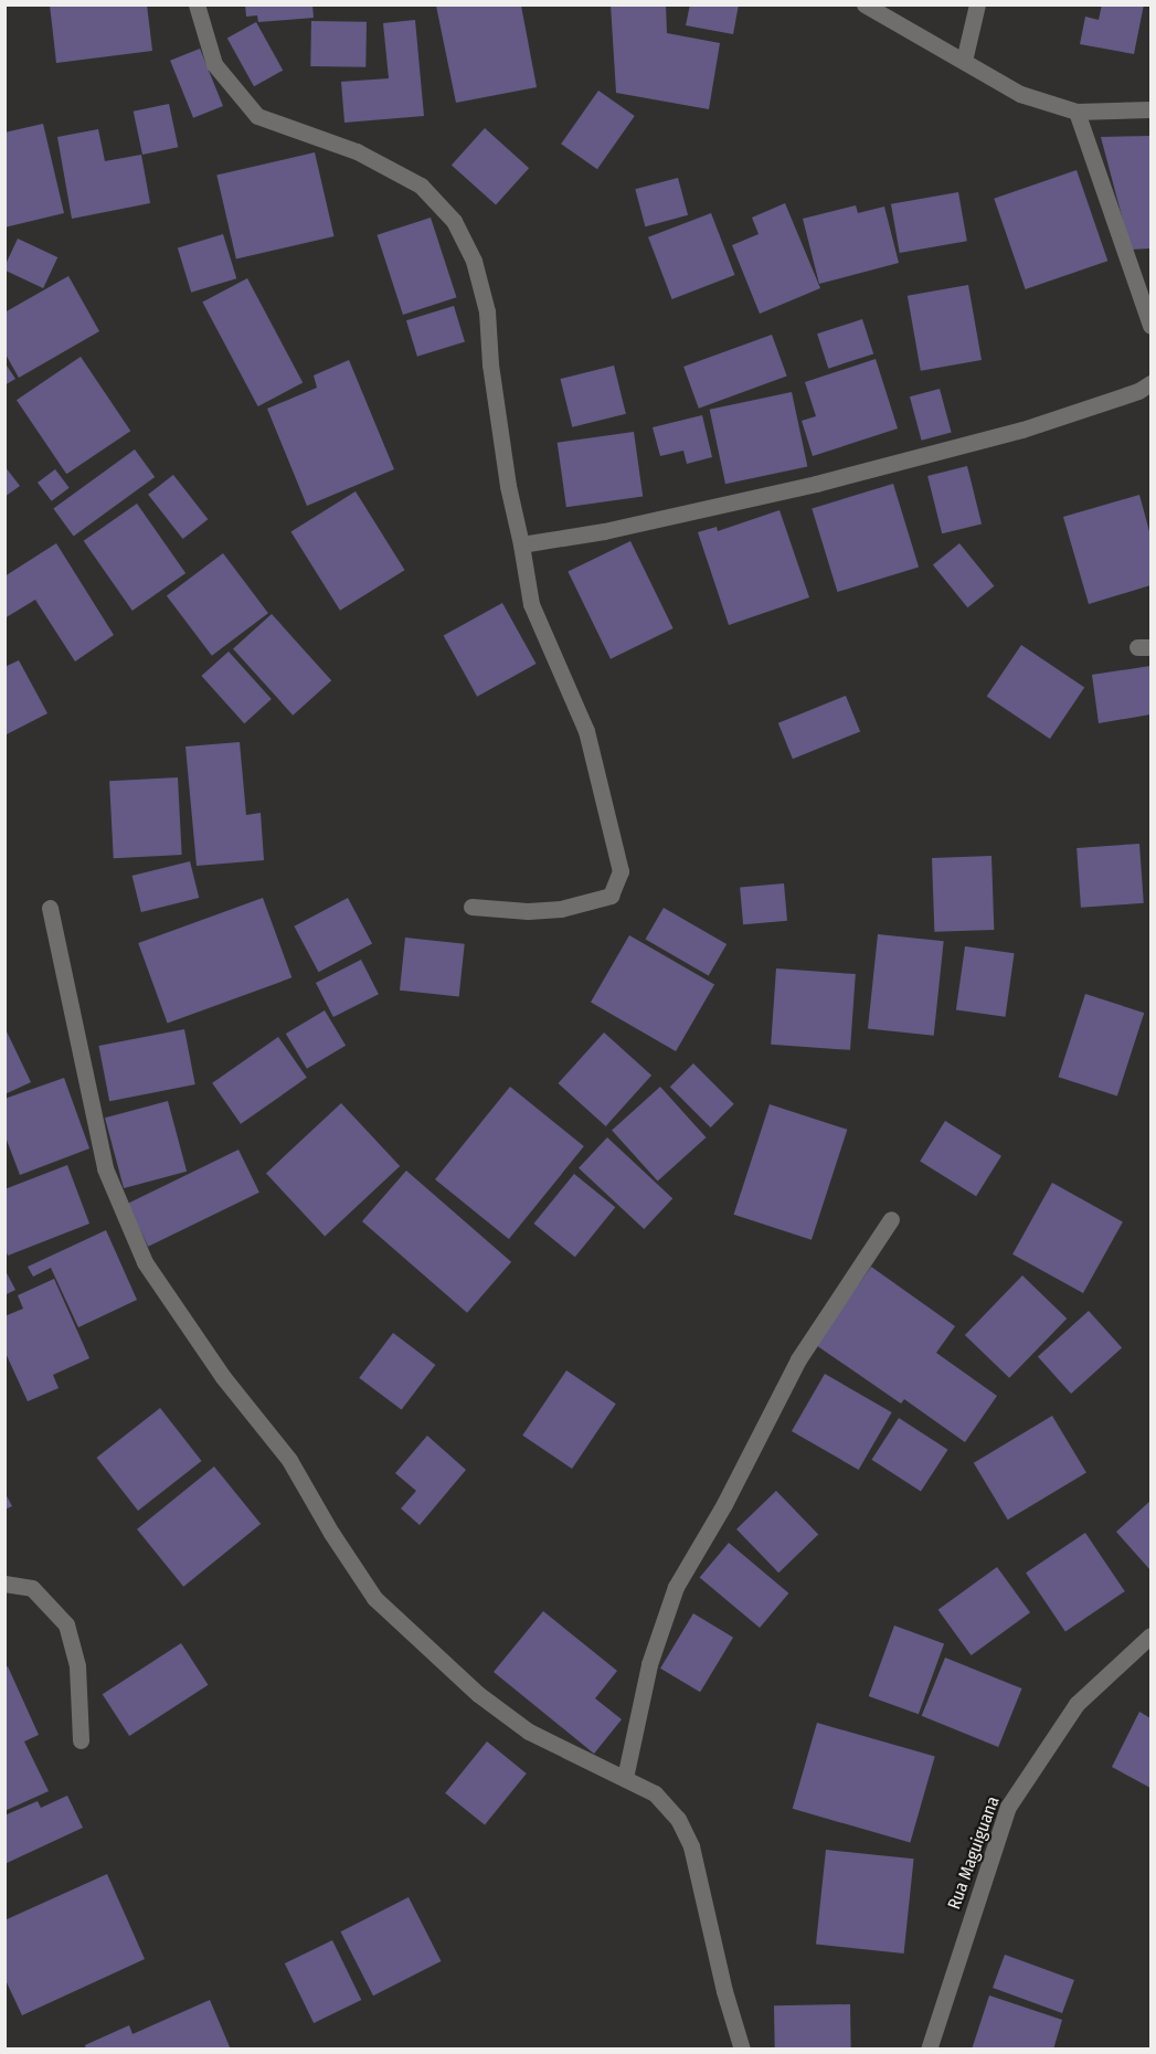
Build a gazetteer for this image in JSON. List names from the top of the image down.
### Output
{
  "streets": {
    "street": ["Rua Maguiguana"]
  }
}
